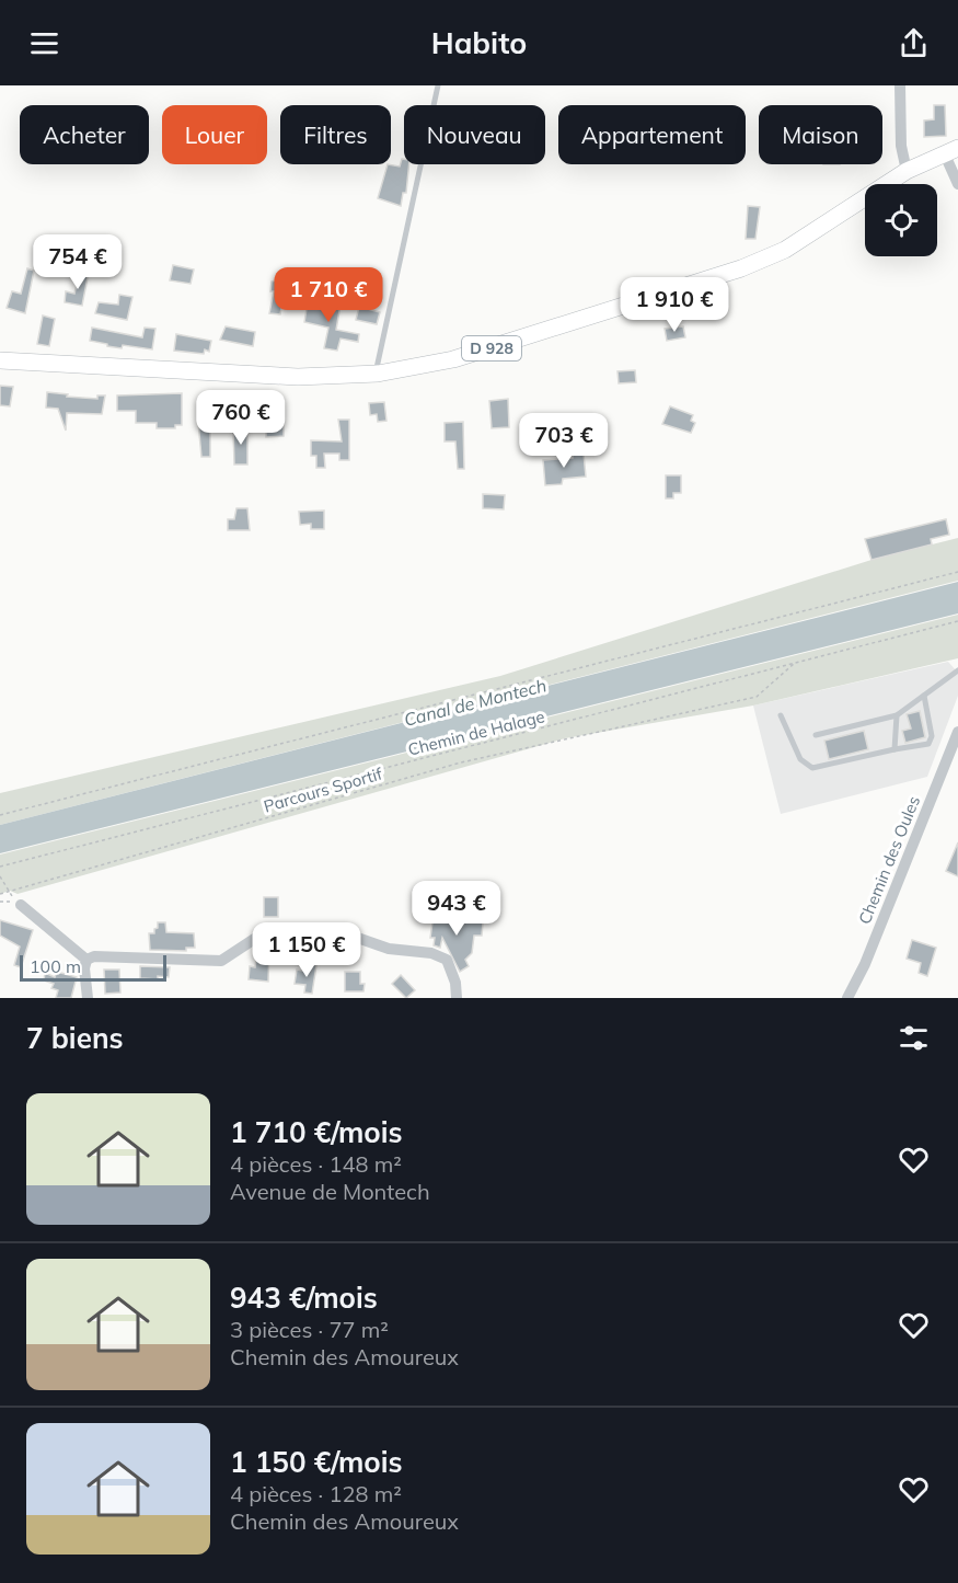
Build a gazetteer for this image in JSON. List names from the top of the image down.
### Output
{
  "streets": {
    "main road": ["D 928"],
    "street": ["Chemin des Oules"],
    "path": ["Chemin de Halage", "Parcours Sportif"]
  },
  "crossings": [
    ["Chemin de Halage", "Parcours Sportif"]
  ],
  "water": ["Canal de Montech"],
  "scale_bar": "100 m",
  "page": {
    "header": "Habito",
    "chip": [
      "Acheter",
      "Louer",
      "Filtres",
      "Nouveau",
      "Appartement",
      "Maison"
    ],
    "price": [
      "754 €",
      "1 710 €",
      "1 910 €",
      "760 €",
      "703 €",
      "943 €",
      "1 150 €"
    ],
    "scale": "100 m",
    "heading": "7 biens",
    "list": [
      {
        "name": "1 710 €/mois",
        "note": "4 pièces · 148 m² · Avenue de Montech"
      },
      {
        "name": "943 €/mois",
        "note": "3 pièces · 77 m² · Chemin des Amoureux"
      },
      {
        "name": "1 150 €/mois",
        "note": "4 pièces · 128 m² · Chemin des Amoureux"
      }
    ]
  }
}
